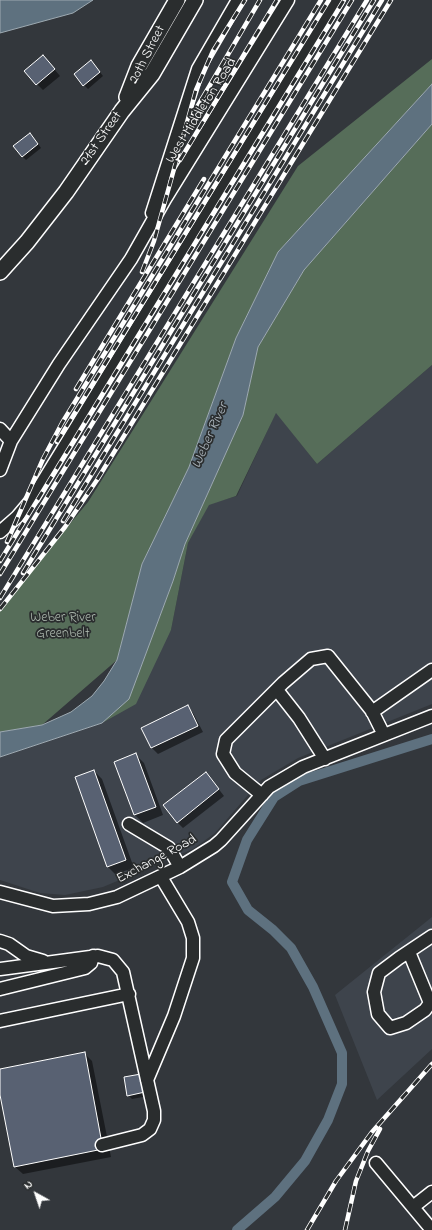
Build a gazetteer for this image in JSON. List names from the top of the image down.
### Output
{
  "streets": {
    "main road": ["20th Street", "21st Street"],
    "street": ["West Middleton Road", "Exchange Road"]
  },
  "crossings": [
    ["20th Street", "21st Street"]
  ],
  "water": ["Weber River"],
  "parks": ["Weber River Greenbelt"],
  "north": "top left"
}
